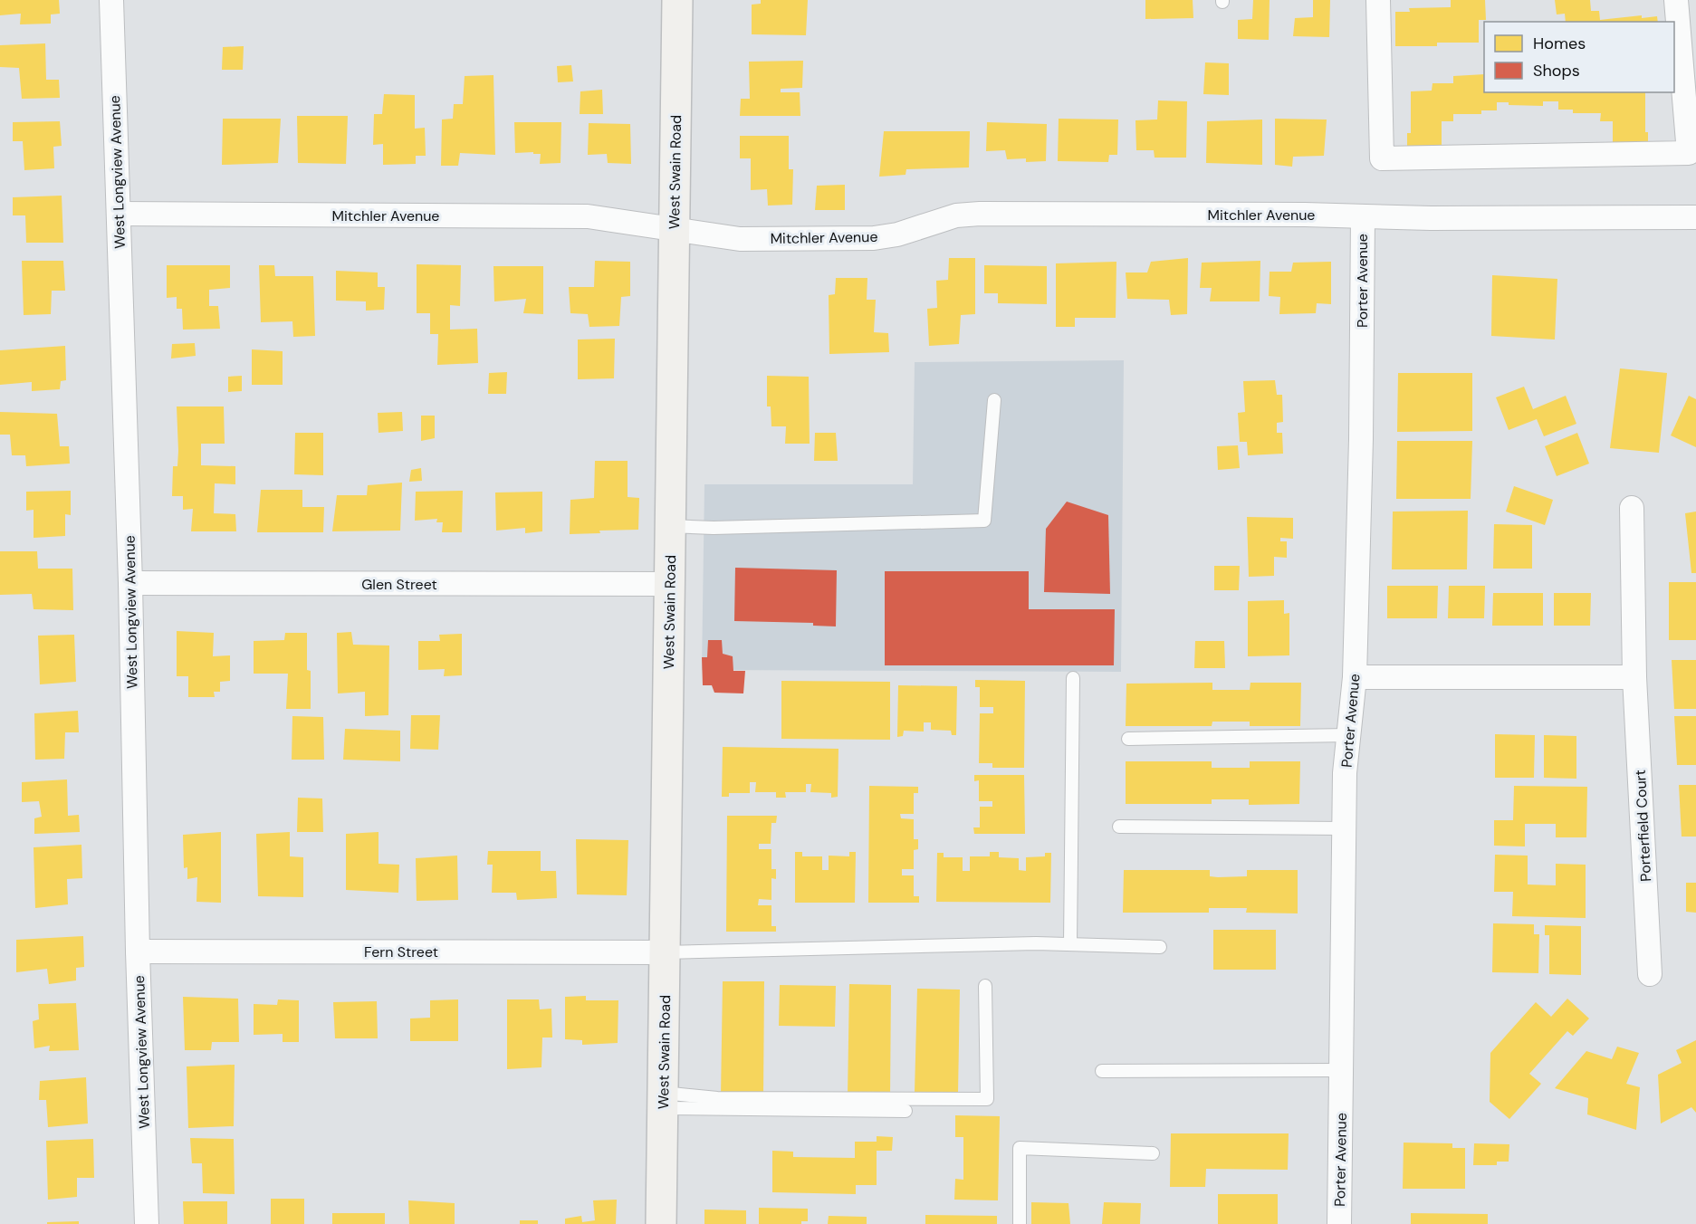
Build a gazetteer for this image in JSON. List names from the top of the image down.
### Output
{
  "streets": {
    "street": [
      "West Longview Avenue",
      "West Swain Road",
      "Mitchler Avenue",
      "Porter Avenue",
      "Glen Street",
      "Porterfield Court",
      "Fern Street"
    ]
  },
  "crossings": [
    ["West Longview Avenue", "Mitchler Avenue"],
    ["West Longview Avenue", "Glen Street"],
    ["West Longview Avenue", "Fern Street"],
    ["West Swain Road", "Mitchler Avenue"],
    ["West Swain Road", "Glen Street"],
    ["West Swain Road", "Fern Street"],
    ["Mitchler Avenue", "Porter Avenue"]
  ],
  "legend": ["Homes", "Shops"]
}
